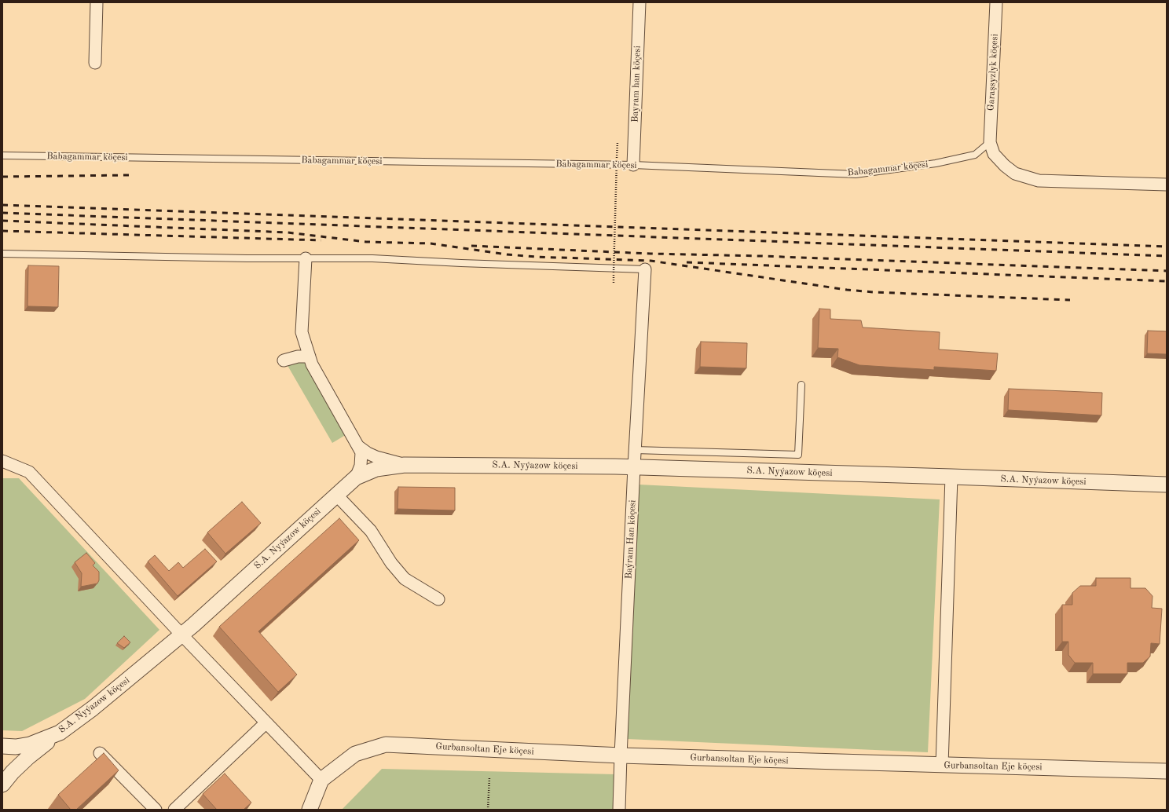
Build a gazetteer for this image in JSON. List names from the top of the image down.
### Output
{
  "streets": {
    "street": [
      "Garaşsyzlyk köçesi",
      "Bayram han köçesi",
      "S.A. Nyýazow köçesi",
      "Baýram Han köçesi",
      "Gurbansoltan Eje köçesi"
    ],
    "lane": ["Babagammar köçesi"]
  },
  "crossings": [
    ["Garaşsyzlyk köçesi", "Babagammar köçesi"],
    ["Bayram han köçesi", "Babagammar köçesi"],
    ["S.A. Nyýazow köçesi", "Baýram Han köçesi"],
    ["Baýram Han köçesi", "Gurbansoltan Eje köçesi"]
  ]
}
